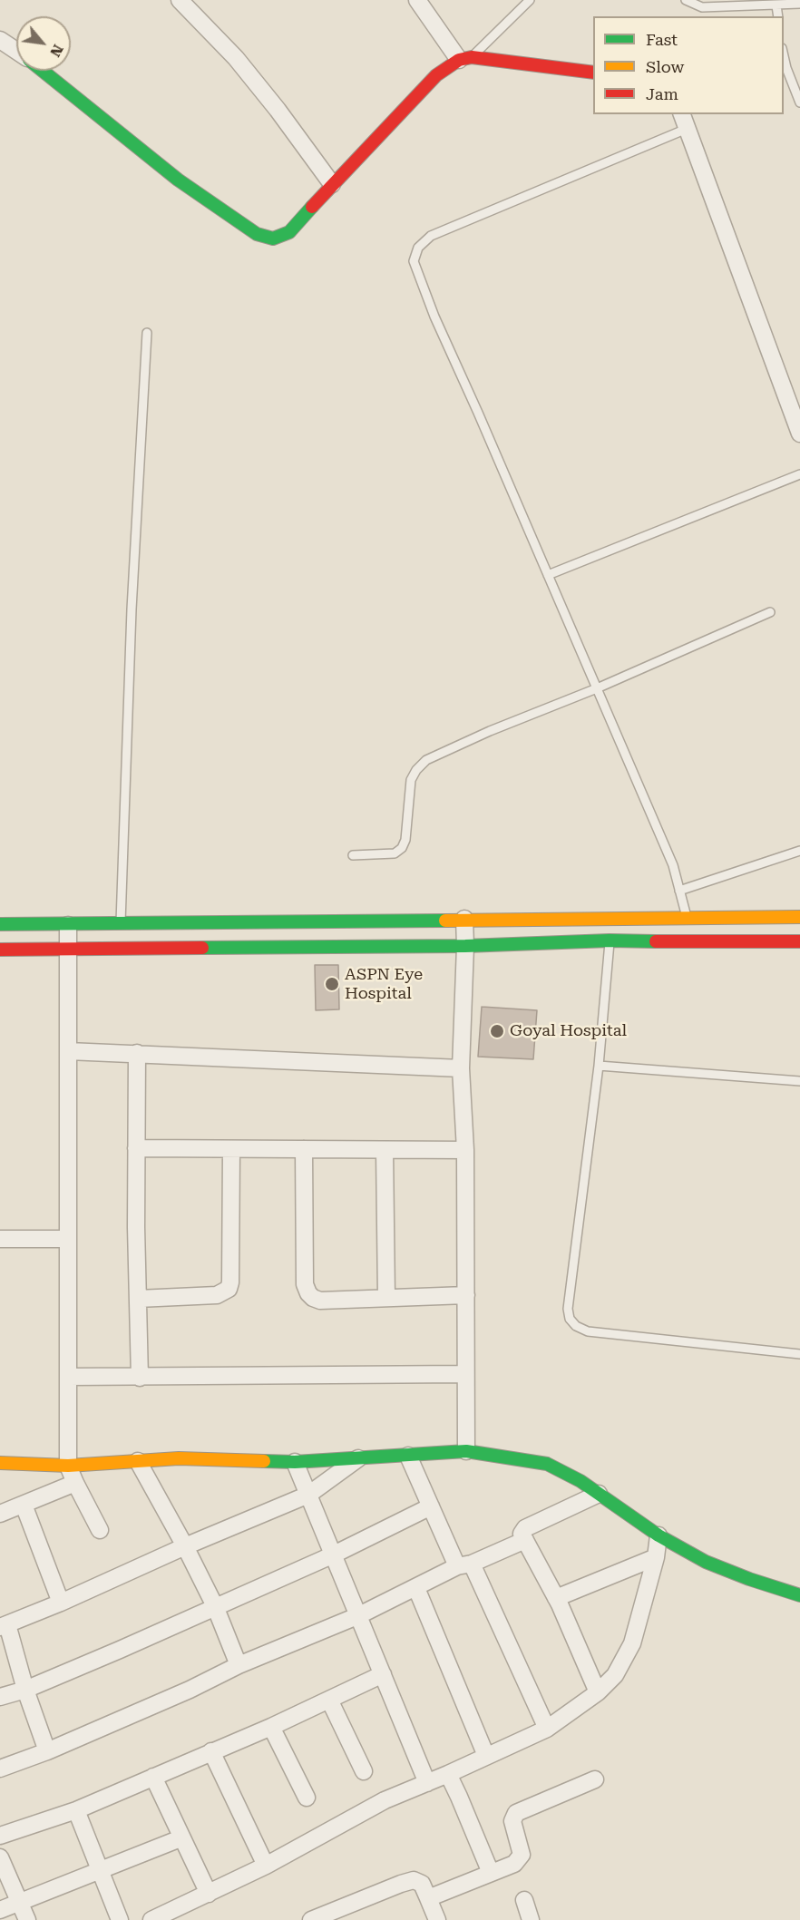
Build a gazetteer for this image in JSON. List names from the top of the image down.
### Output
{
  "places": ["ASPN Eye Hospital", "Goyal Hospital"],
  "legend": ["Fast", "Slow", "Jam"],
  "north": "bottom right"
}
